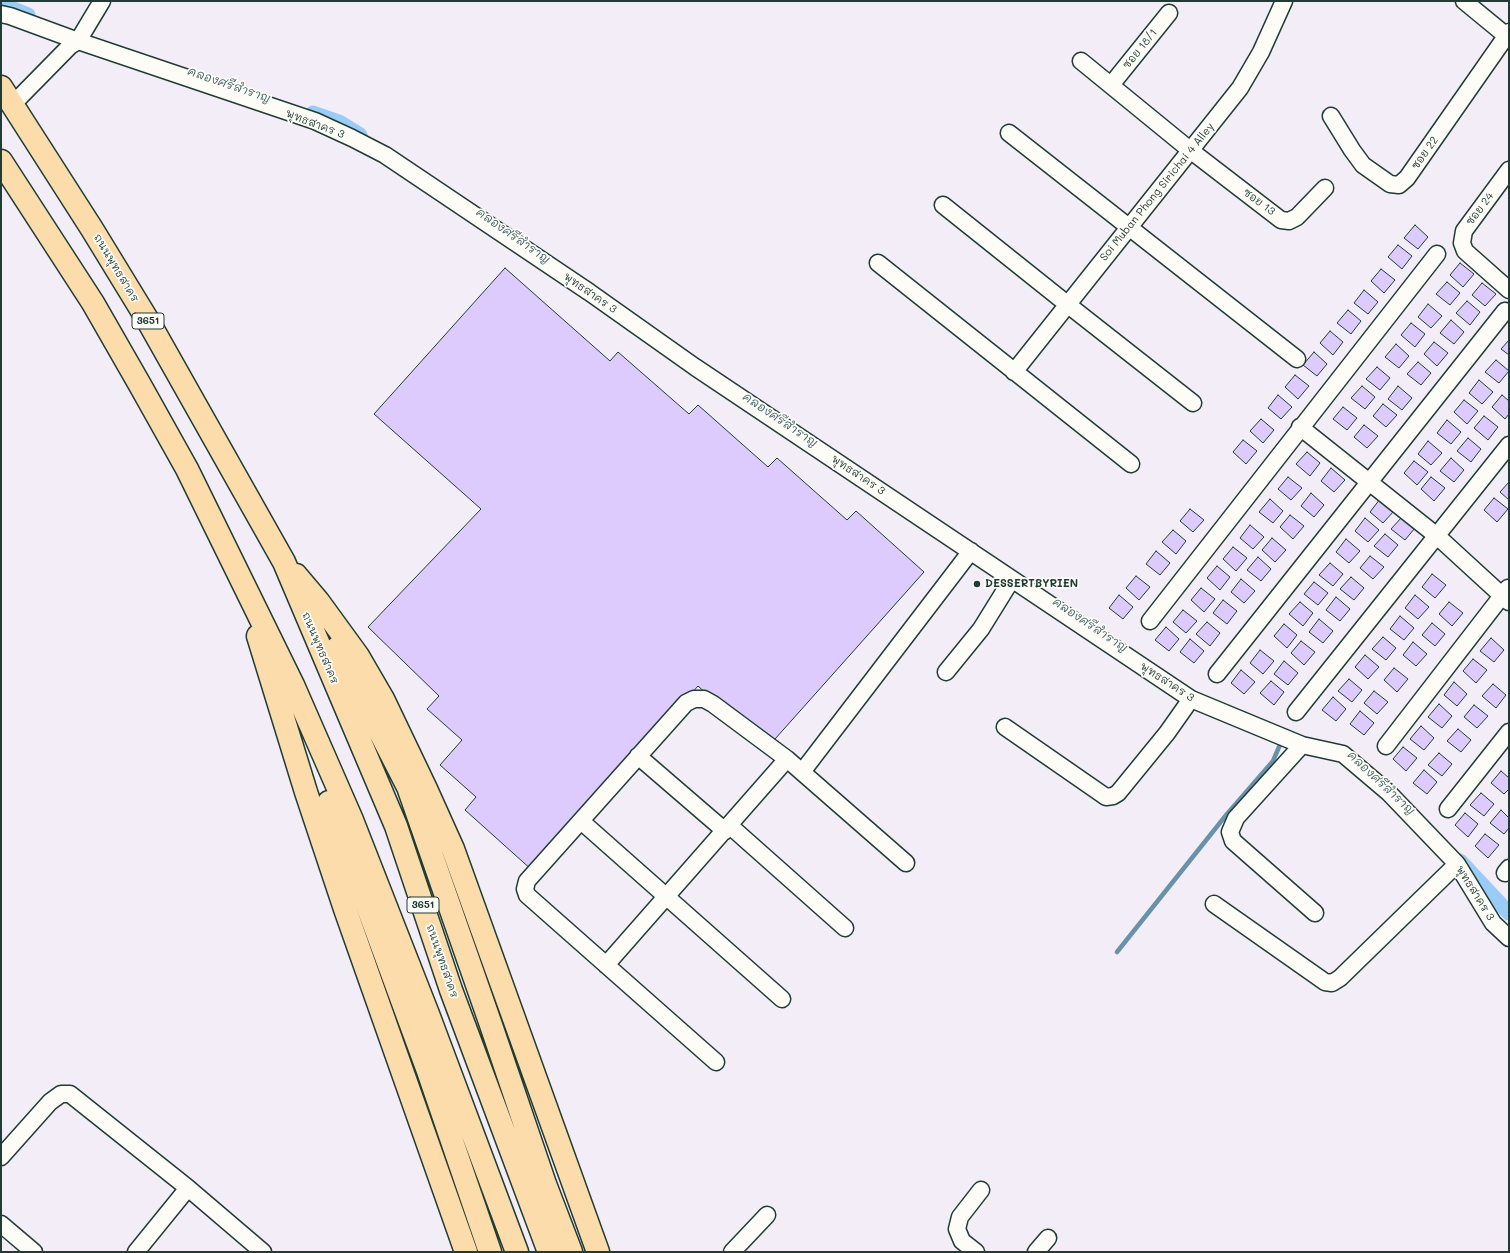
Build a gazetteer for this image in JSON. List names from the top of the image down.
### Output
{
  "streets": {
    "main road": ["ถนนพุทธสาคร", "3651"],
    "street": [
      "ซอย 18/1",
      "พุทธสาคร 3",
      "ซอย 22",
      "Soi Muban Phong Sirichai 4 Alley",
      "ซอย 13",
      "ซอย 24"
    ]
  },
  "crossings": [
    ["ซอย 18/1", "ซอย 13"],
    ["Soi Muban Phong Sirichai 4 Alley", "ซอย 13"]
  ],
  "water": ["คลองศรีสำราญ"],
  "places": ["DESSERTBYRIEN"]
}
